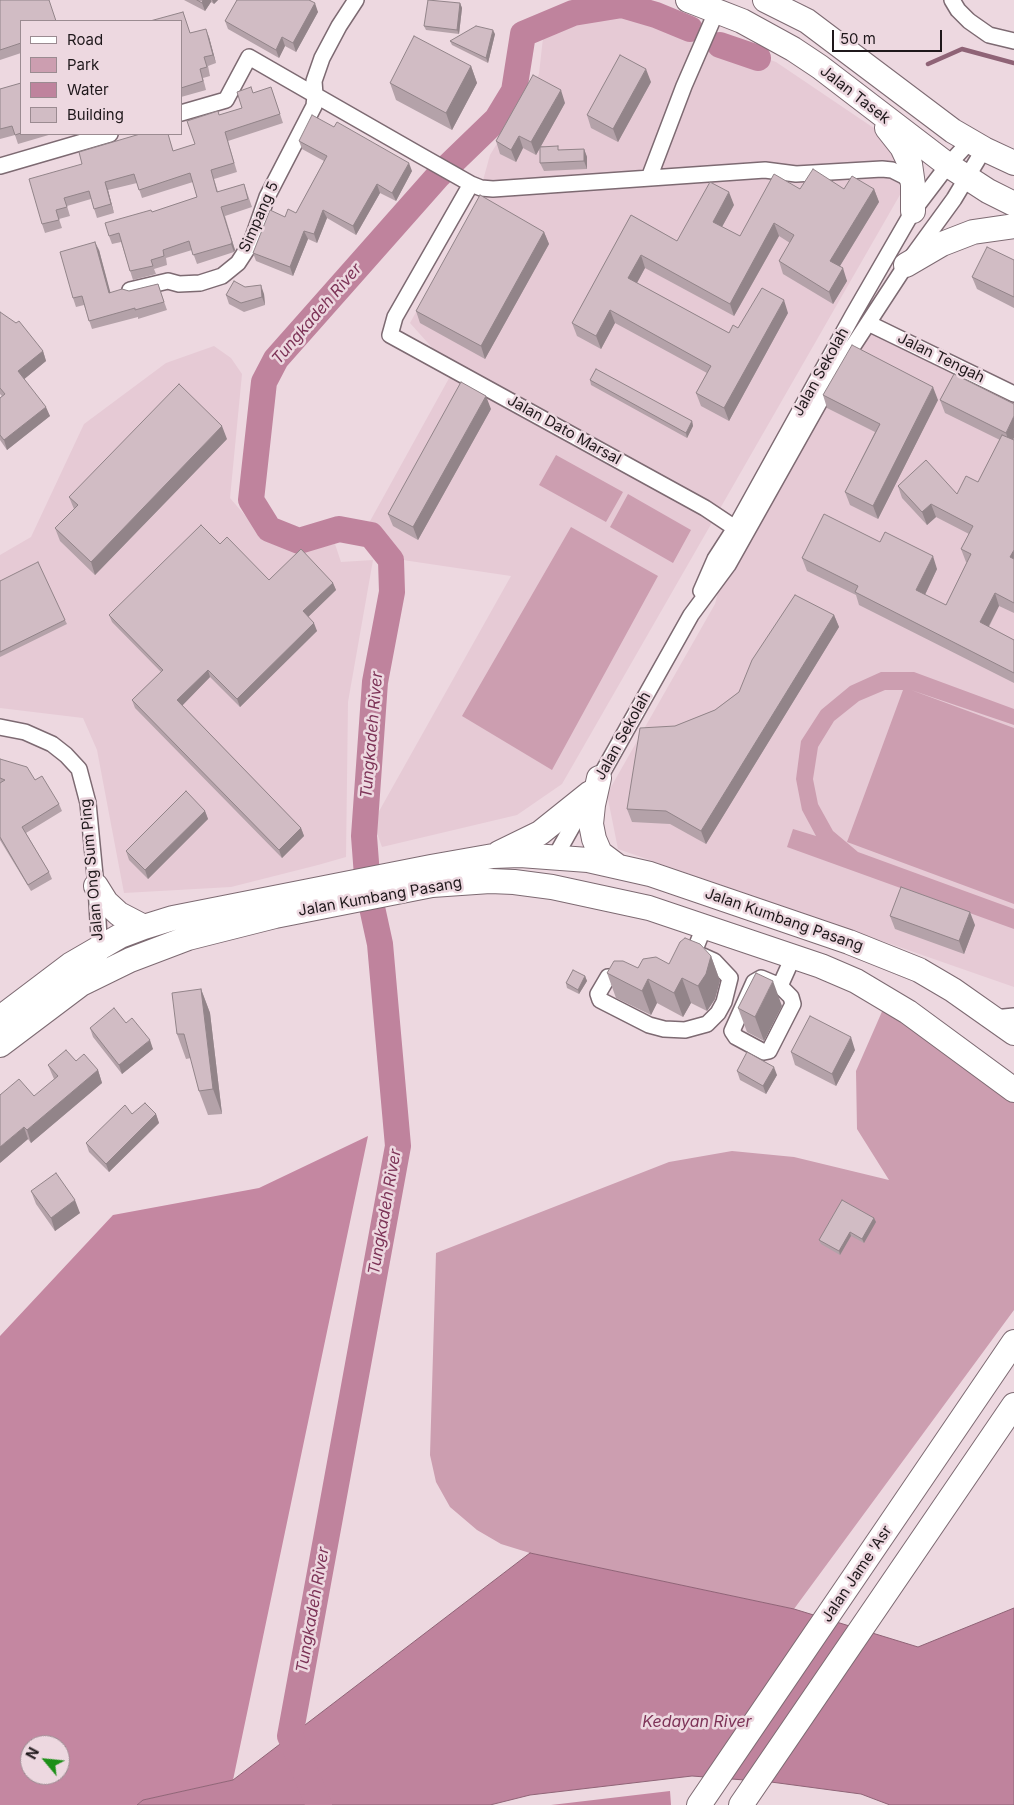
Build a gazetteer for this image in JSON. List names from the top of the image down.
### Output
{
  "streets": {
    "main road": ["Jalan Tasek", "Jalan Kumbang Pasang", "Jalan Jame 'Asr"],
    "street": [
      "Simpang 5",
      "Jalan Tengah",
      "Jalan Sekolah",
      "Jalan Dato Marsal",
      "Jalan Ong Sum Ping"
    ]
  },
  "crossings": [
    ["Jalan Tasek", "Jalan Sekolah"],
    ["Jalan Tengah", "Jalan Sekolah"],
    ["Jalan Sekolah", "Jalan Dato Marsal"],
    ["Jalan Sekolah", "Jalan Kumbang Pasang"],
    ["Jalan Ong Sum Ping", "Jalan Kumbang Pasang"]
  ],
  "water": ["Tungkadeh River", "Kedayan River"],
  "legend": [
    "Road",
    "Park",
    "Water",
    "Building"
  ],
  "scale_bar": "50 m",
  "north": "top left"
}
